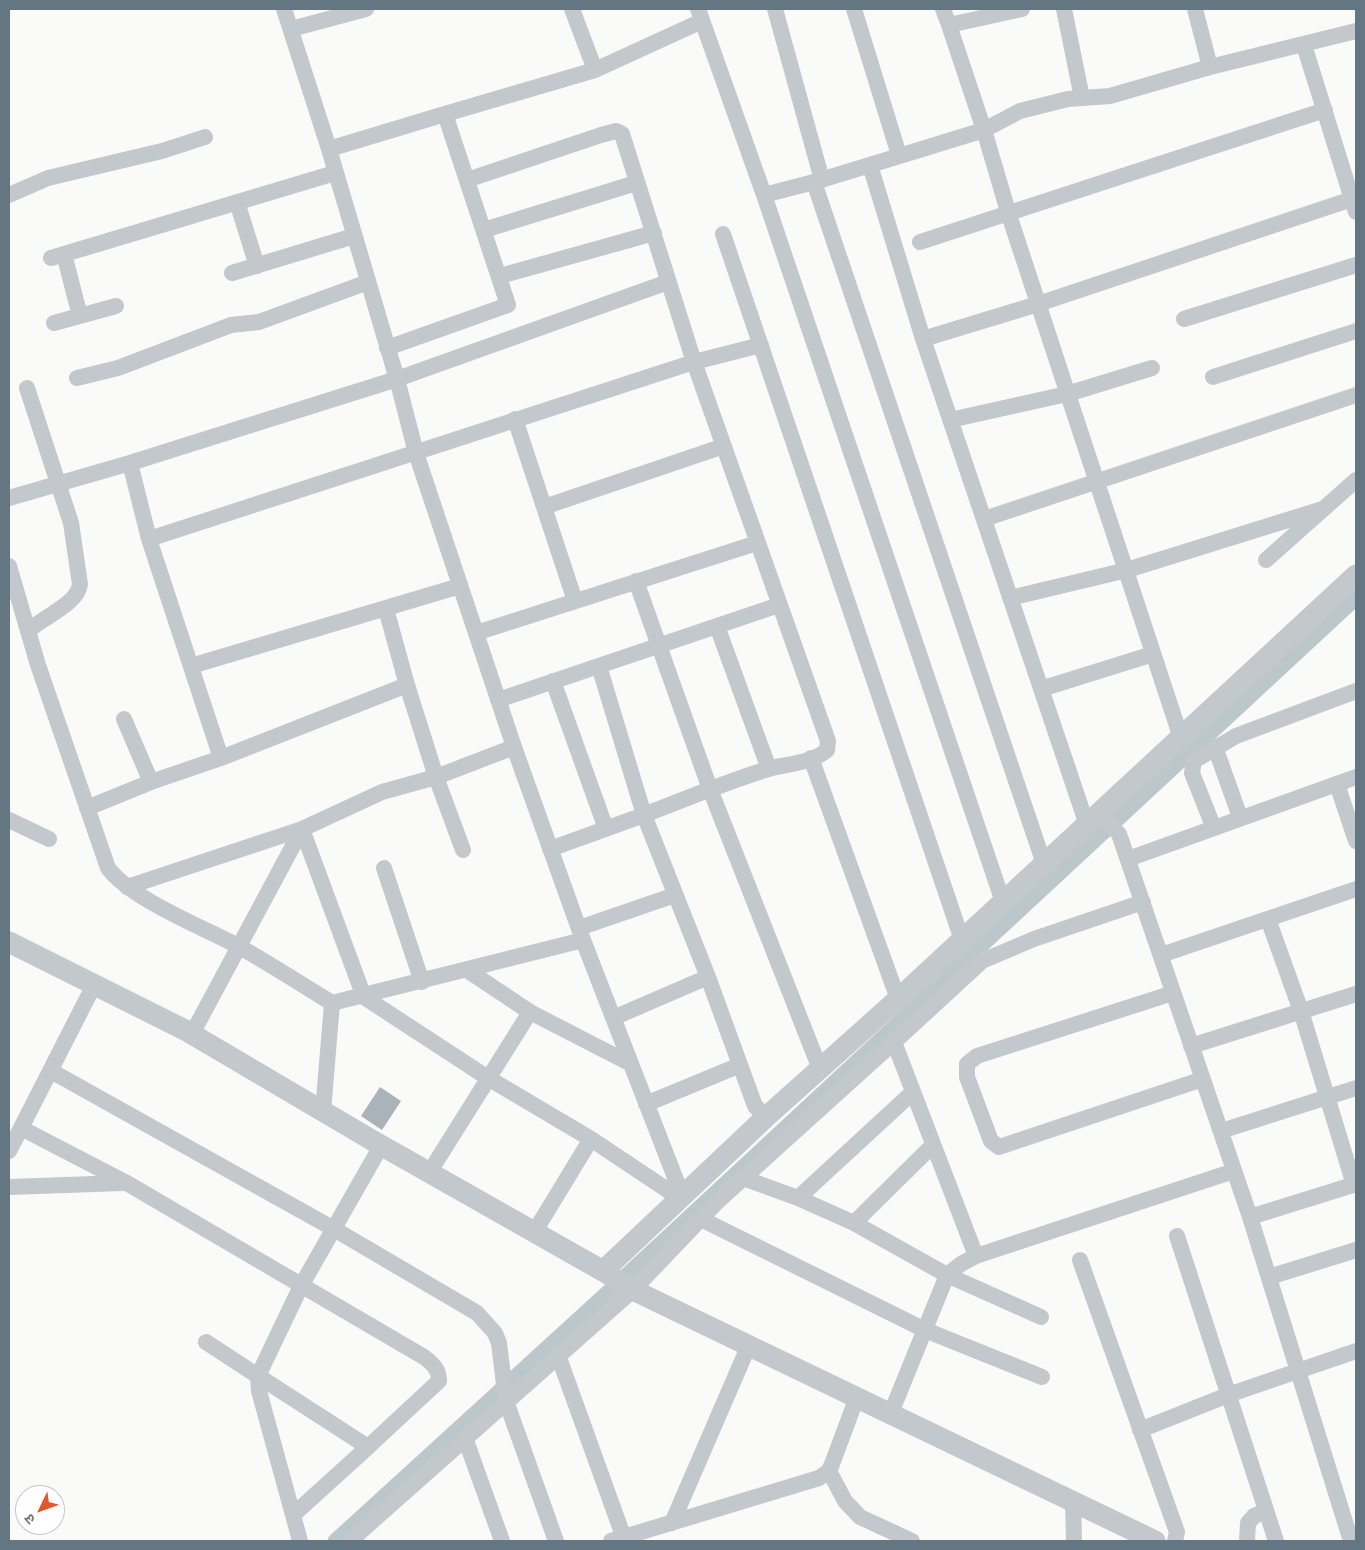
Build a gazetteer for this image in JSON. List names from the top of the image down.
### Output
{
  "north": "bottom left"
}
